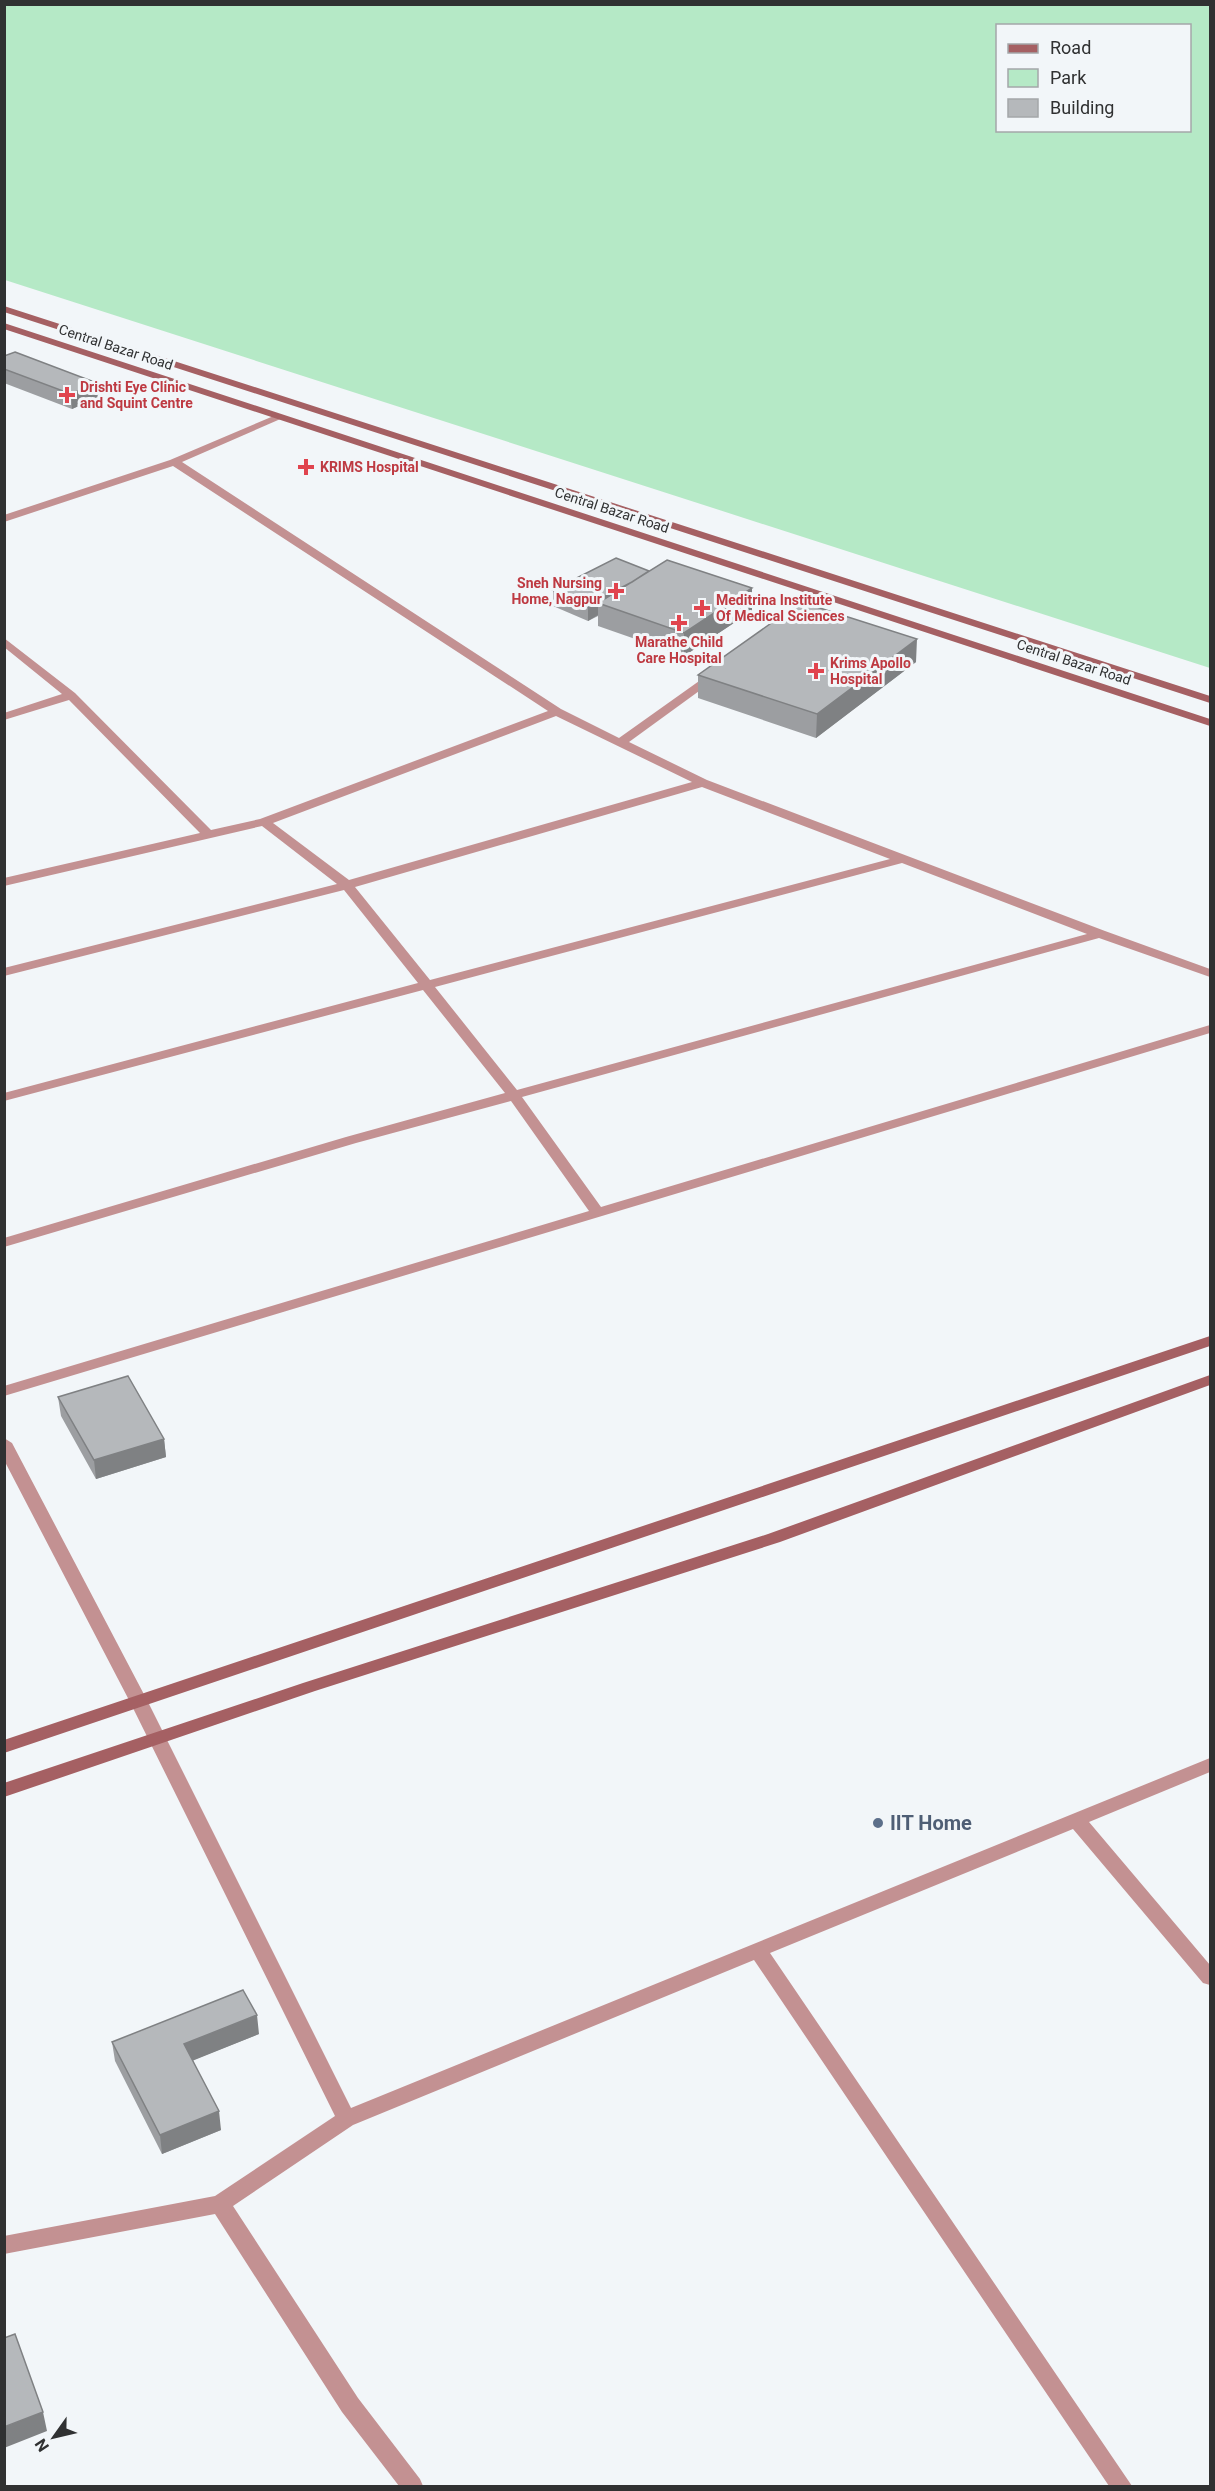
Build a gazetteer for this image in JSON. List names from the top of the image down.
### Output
{
  "streets": {
    "main road": ["Central Bazar Road"]
  },
  "places": {
    "health": [
      "Drishti Eye Clinic and Squint Centre",
      "KRIMS Hospital",
      "Sneh Nursing Home, Nagpur",
      "Meditrina Institute Of Medical Sciences",
      "Marathe Child Care Hospital",
      "Krims Apollo Hospital"
    ],
    "other": ["IIT Home"]
  },
  "legend": ["Road", "Park", "Building"],
  "north": "bottom left"
}
